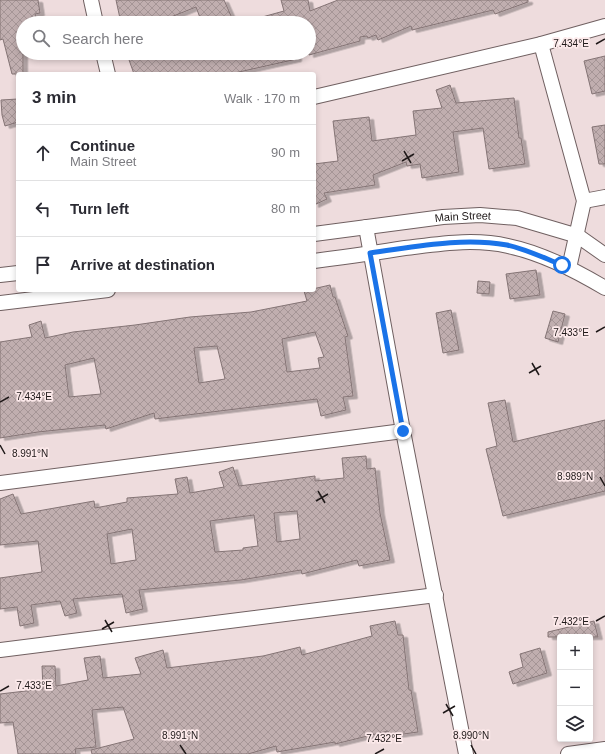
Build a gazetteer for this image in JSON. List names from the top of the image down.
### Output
{
  "streets": {
    "street": ["Main Street"]
  },
  "page": {
    "search": "Search here",
    "heading": ["3 min", "Walk · 170 m"],
    "list": [
      ["Continue", "Main Street", "90 m"],
      ["Turn left", "80 m"],
      "Arrive at destination"
    ],
    "map_buttons": ["+", "−"]
  },
  "coordinates": [
    "7.434°E",
    "7.433°E",
    "8.991°N",
    "8.989°N",
    "7.432°E",
    "8.990°N"
  ]
}
